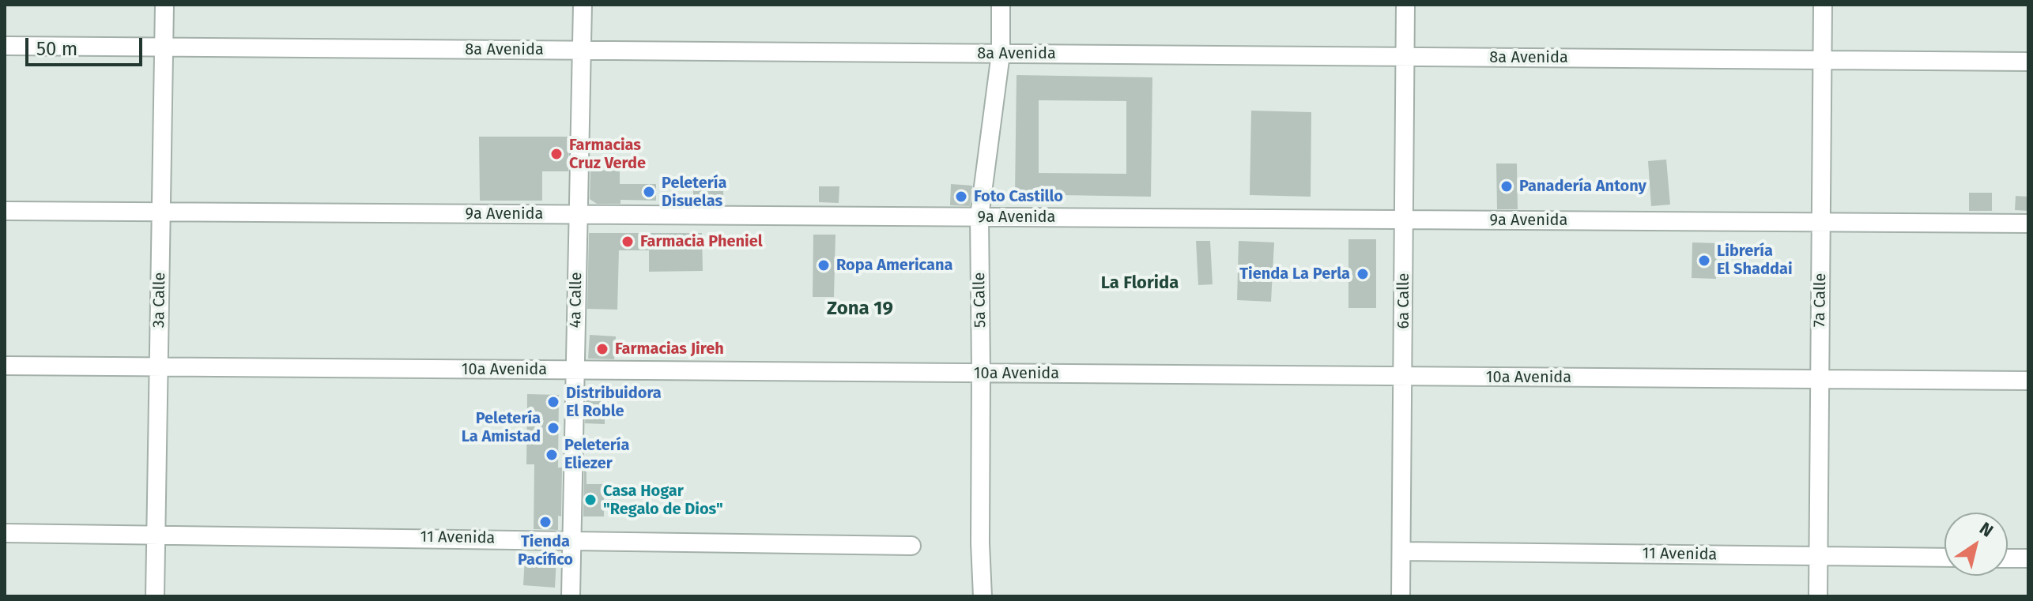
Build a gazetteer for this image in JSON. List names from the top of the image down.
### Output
{
  "streets": {
    "street": [
      "8a Avenida",
      "9a Avenida",
      "3a Calle",
      "4a Calle",
      "5a Calle",
      "7a Calle",
      "6a Calle",
      "10a Avenida",
      "11 Avenida"
    ]
  },
  "crossings": [
    ["8a Avenida", "3a Calle"],
    ["8a Avenida", "4a Calle"],
    ["8a Avenida", "5a Calle"],
    ["8a Avenida", "7a Calle"],
    ["8a Avenida", "6a Calle"],
    ["9a Avenida", "3a Calle"],
    ["9a Avenida", "4a Calle"],
    ["9a Avenida", "5a Calle"],
    ["9a Avenida", "7a Calle"],
    ["9a Avenida", "6a Calle"],
    ["3a Calle", "10a Avenida"],
    ["3a Calle", "11 Avenida"],
    ["4a Calle", "10a Avenida"],
    ["4a Calle", "11 Avenida"],
    ["5a Calle", "10a Avenida"],
    ["7a Calle", "10a Avenida"],
    ["7a Calle", "11 Avenida"],
    ["6a Calle", "10a Avenida"],
    ["6a Calle", "11 Avenida"]
  ],
  "districts": ["La Florida", "Zona 19"],
  "places": [
    "Farmacias Cruz Verde",
    "Panadería Antony",
    "Peletería Disuelas",
    "Foto Castillo",
    "Farmacia Pheniel",
    "Librería El Shaddai",
    "Ropa Americana",
    "Tienda La Perla",
    "Farmacias Jireh",
    "Distribuidora El Roble",
    "Peletería La Amistad",
    "Peletería Eliezer",
    "Casa Hogar \"Regalo de Dios\"",
    "Tienda Pacífico"
  ],
  "scale_bar": "50 m",
  "north": "top right"
}
